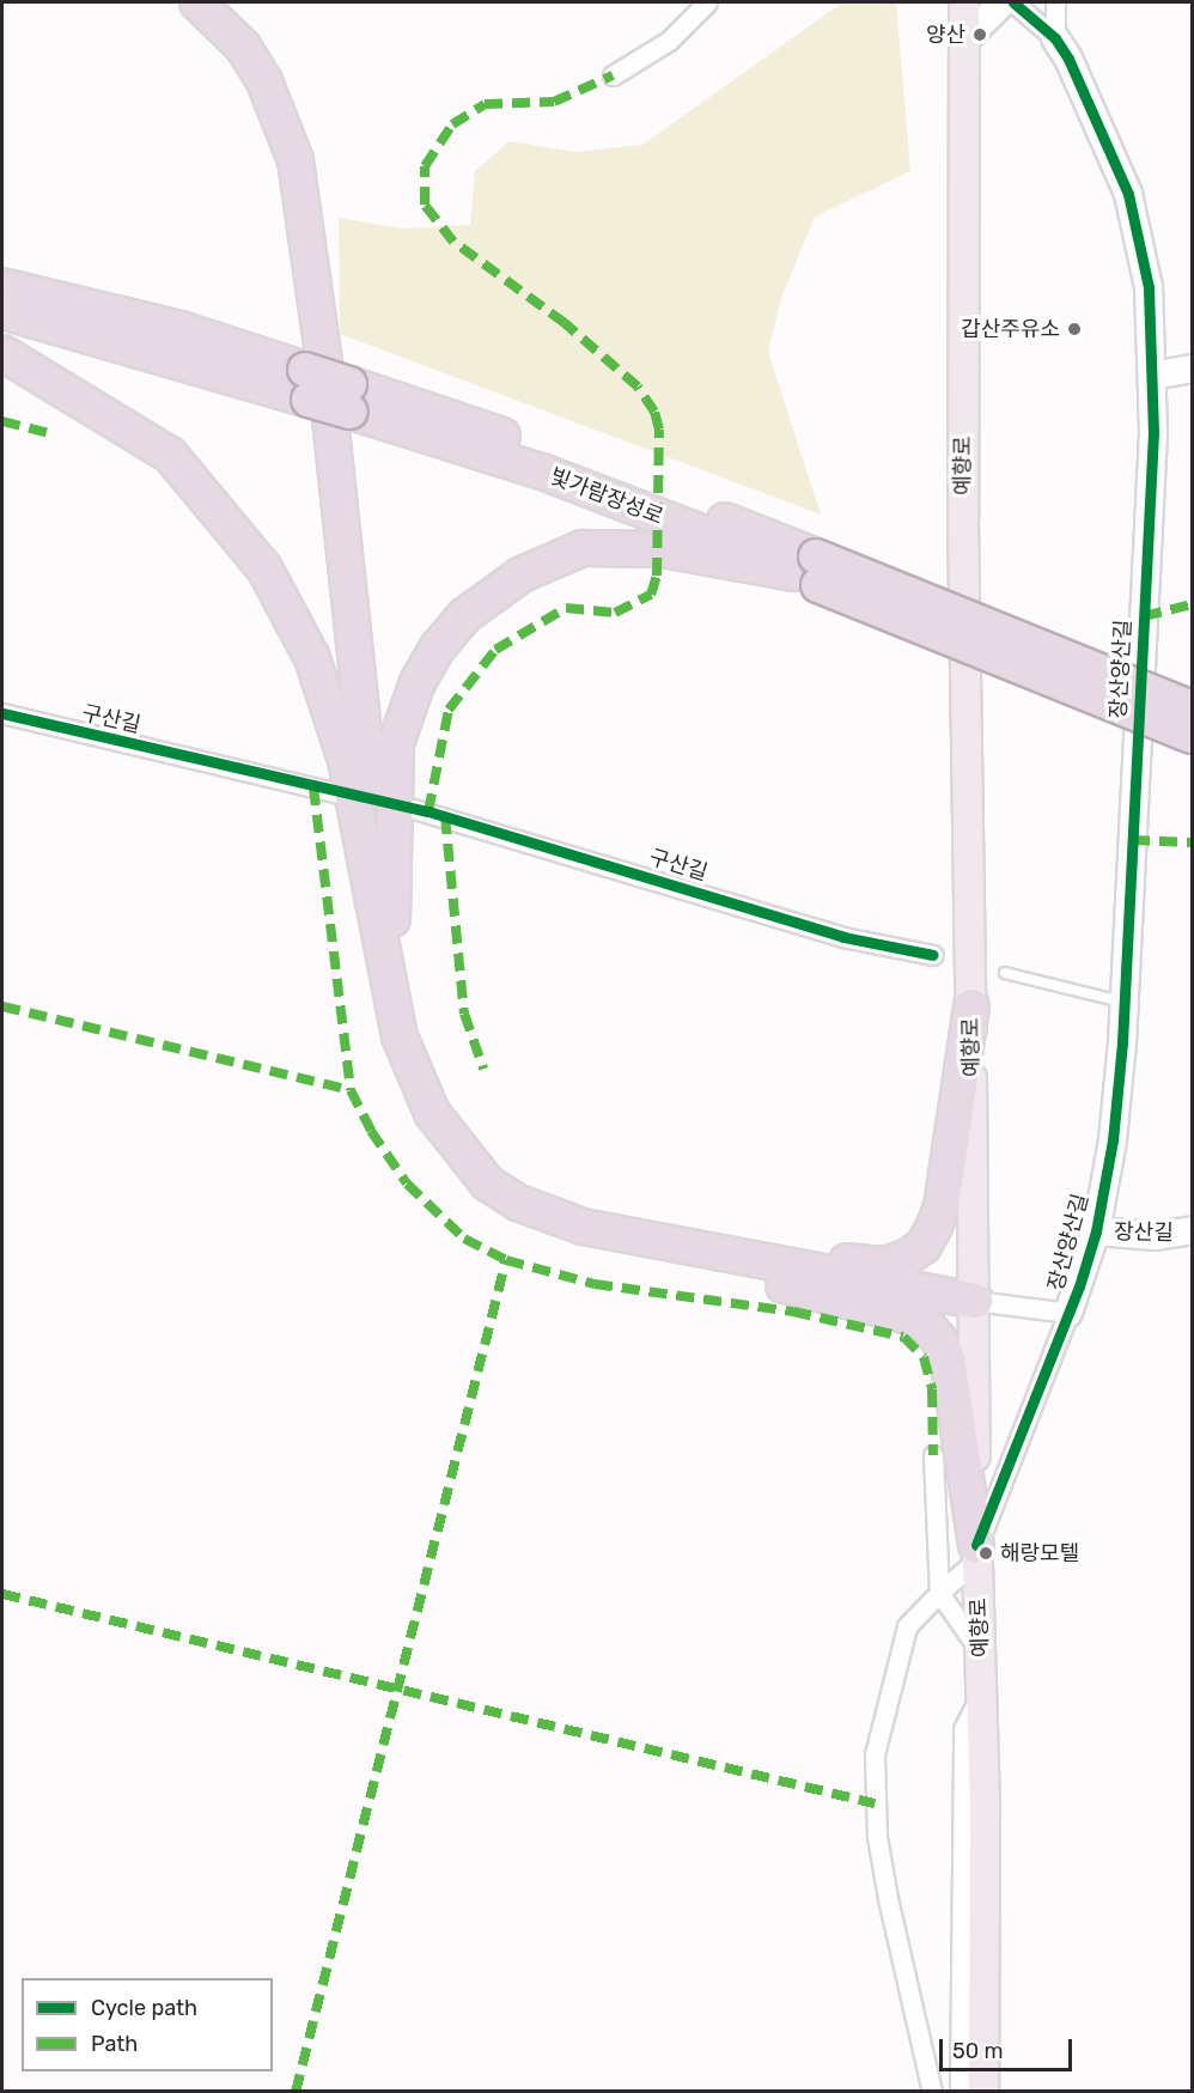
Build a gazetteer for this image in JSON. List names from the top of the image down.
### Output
{
  "streets": {
    "highway": ["빛가람장성로"],
    "main road": ["예향로"],
    "street": ["장산양산길", "구산길", "장산길"]
  },
  "crossings": [
    ["장산양산길", "장산길"]
  ],
  "places": ["양산", "갑산주유소", "해랑모텔"],
  "legend": ["Cycle path", "Path"],
  "scale_bar": "50 m"
}
